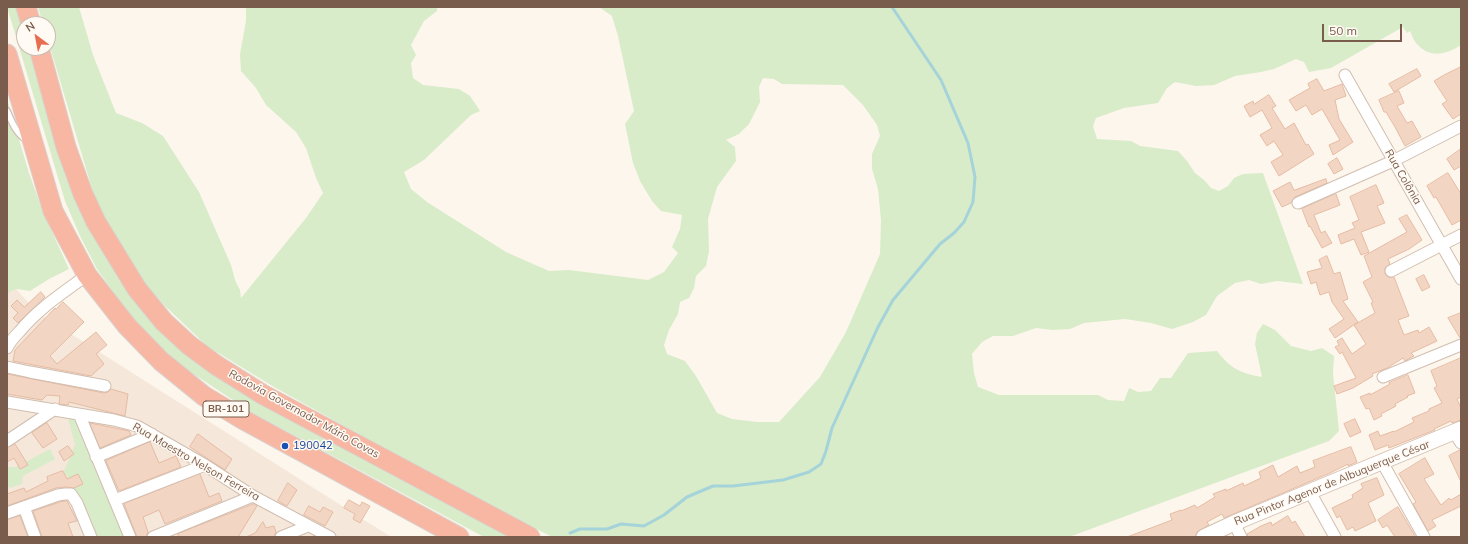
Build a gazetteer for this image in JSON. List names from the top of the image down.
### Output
{
  "streets": {
    "highway": ["BR-101", "Rodovia Governador Mário Covas"],
    "street": ["Rua Colônia", "Rua Maestro Nelson Ferreira", "Rua Pintor Agenor de Albuquerque César"]
  },
  "places": ["190042"],
  "scale_bar": "50 m",
  "north": "top left"
}
